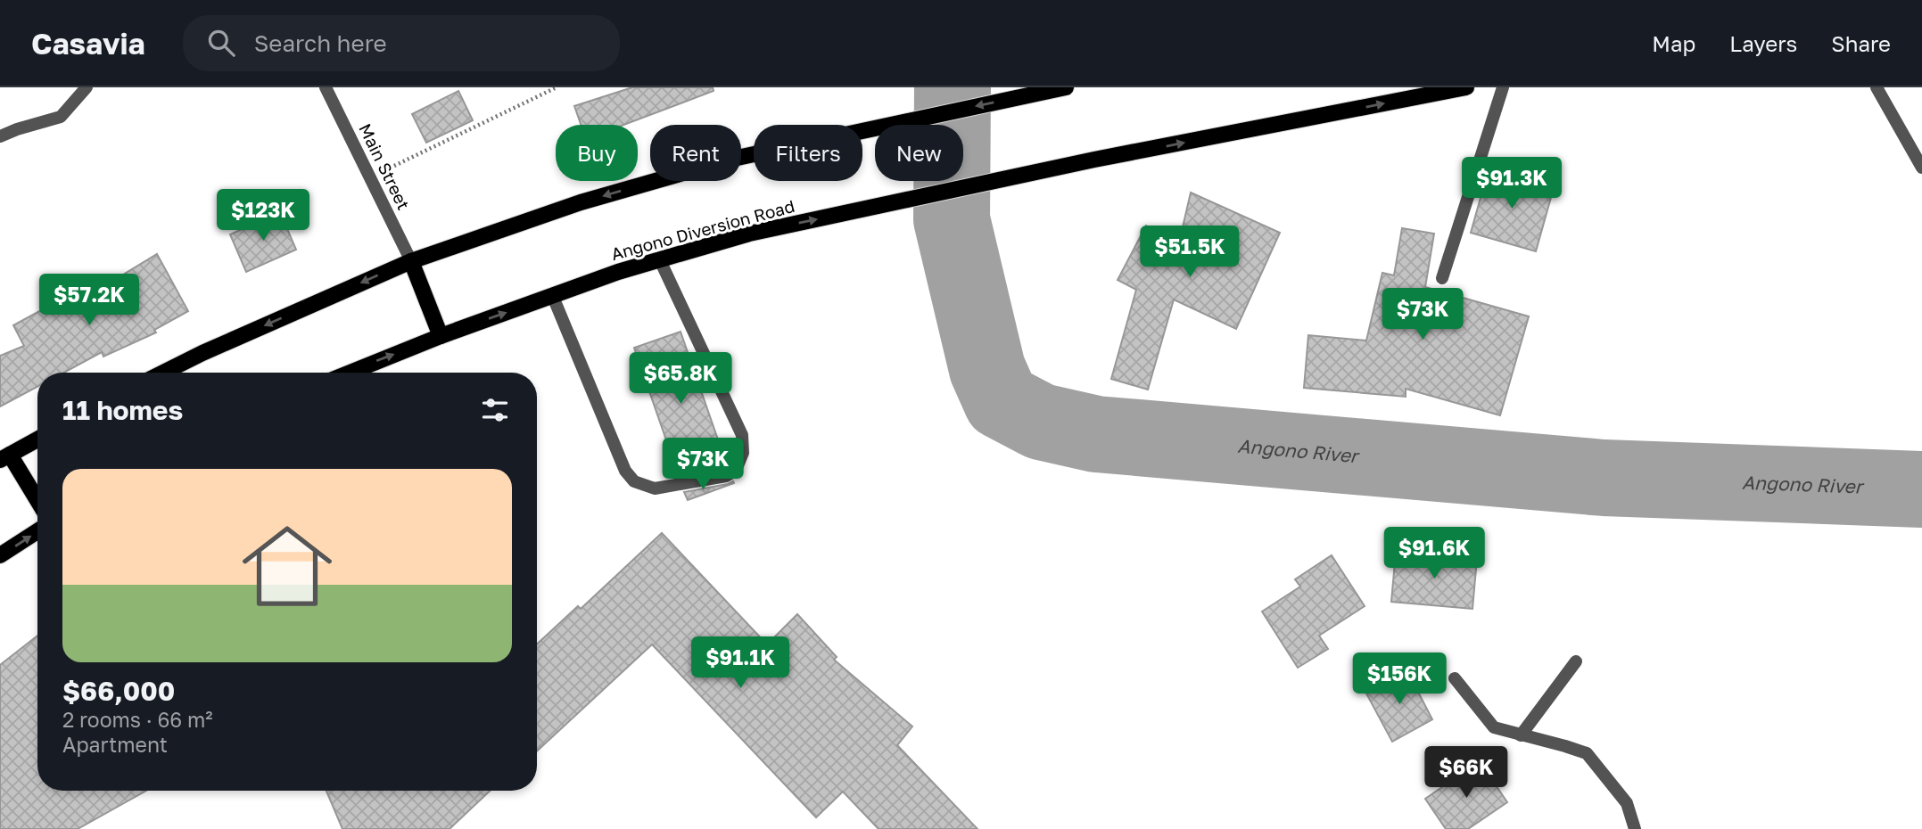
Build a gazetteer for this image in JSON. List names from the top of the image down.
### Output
{
  "streets": {
    "main road": ["Angono Diversion Road"],
    "street": ["Main Street"]
  },
  "water": ["Angono River"],
  "page": {
    "header": "Casavia",
    "search": "Search here",
    "nav": ["Map", "Layers", "Share"],
    "chip": [
      "Buy",
      "Rent",
      "Filters",
      "New"
    ],
    "price": [
      "$91.3K",
      "$123K",
      "$51.5K",
      "$57.2K",
      "$73K",
      "$65.8K",
      "$73K",
      "$91.6K",
      "$91.1K",
      "$156K",
      "$66K"
    ],
    "heading": "11 homes",
    "list": [
      {
        "name": "$66,000",
        "note": "2 rooms · 66 m² · Apartment"
      }
    ]
  }
}
